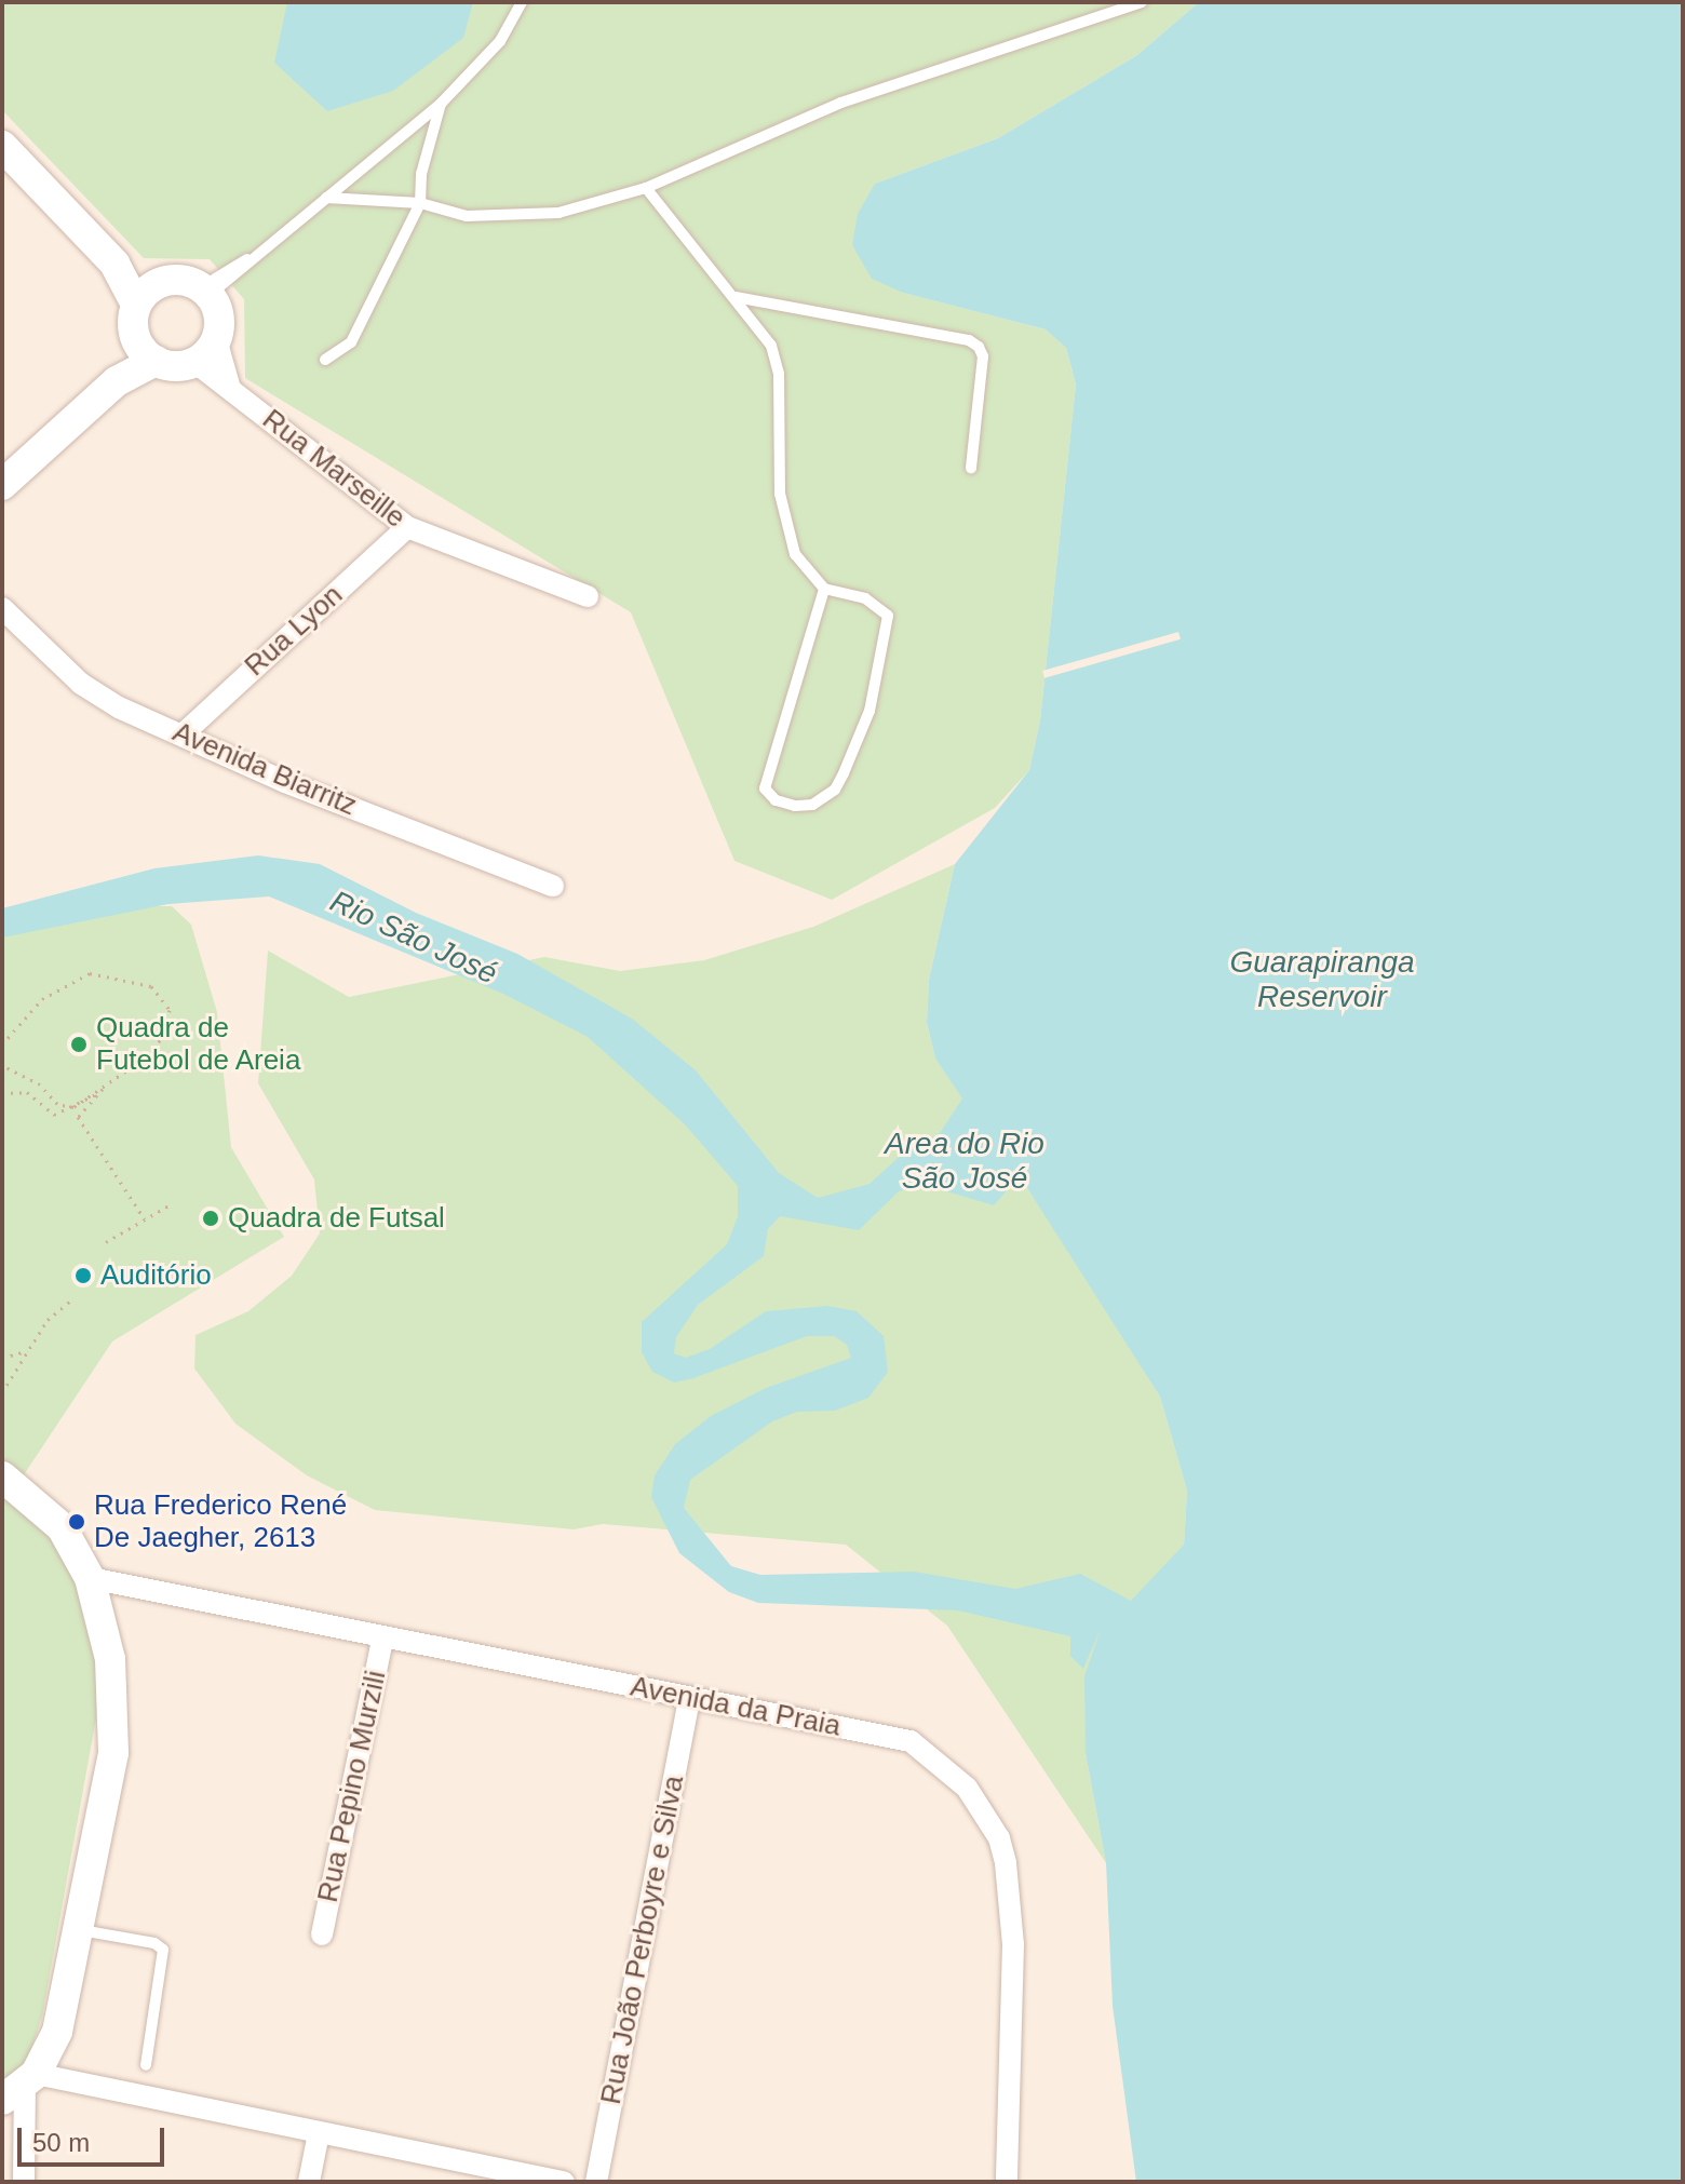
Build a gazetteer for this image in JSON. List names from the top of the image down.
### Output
{
  "streets": {
    "street": [
      "Rua Marseille",
      "Rua Lyon",
      "Avenida Biarritz",
      "Avenida da Praia",
      "Rua Pepino Murzili",
      "Rua João Perboyre e Silva"
    ]
  },
  "crossings": [
    ["Rua Marseille", "Rua Lyon"],
    ["Rua Lyon", "Avenida Biarritz"],
    ["Avenida da Praia", "Rua Pepino Murzili"],
    ["Avenida da Praia", "Rua João Perboyre e Silva"]
  ],
  "water": ["Rio São José", "Guarapiranga Reservoir", "Area do Rio São José"],
  "places": [
    "Quadra de Futebol de Areia",
    "Quadra de Futsal",
    "Auditório",
    "Rua Frederico René De Jaegher, 2613"
  ],
  "scale_bar": "50 m"
}
